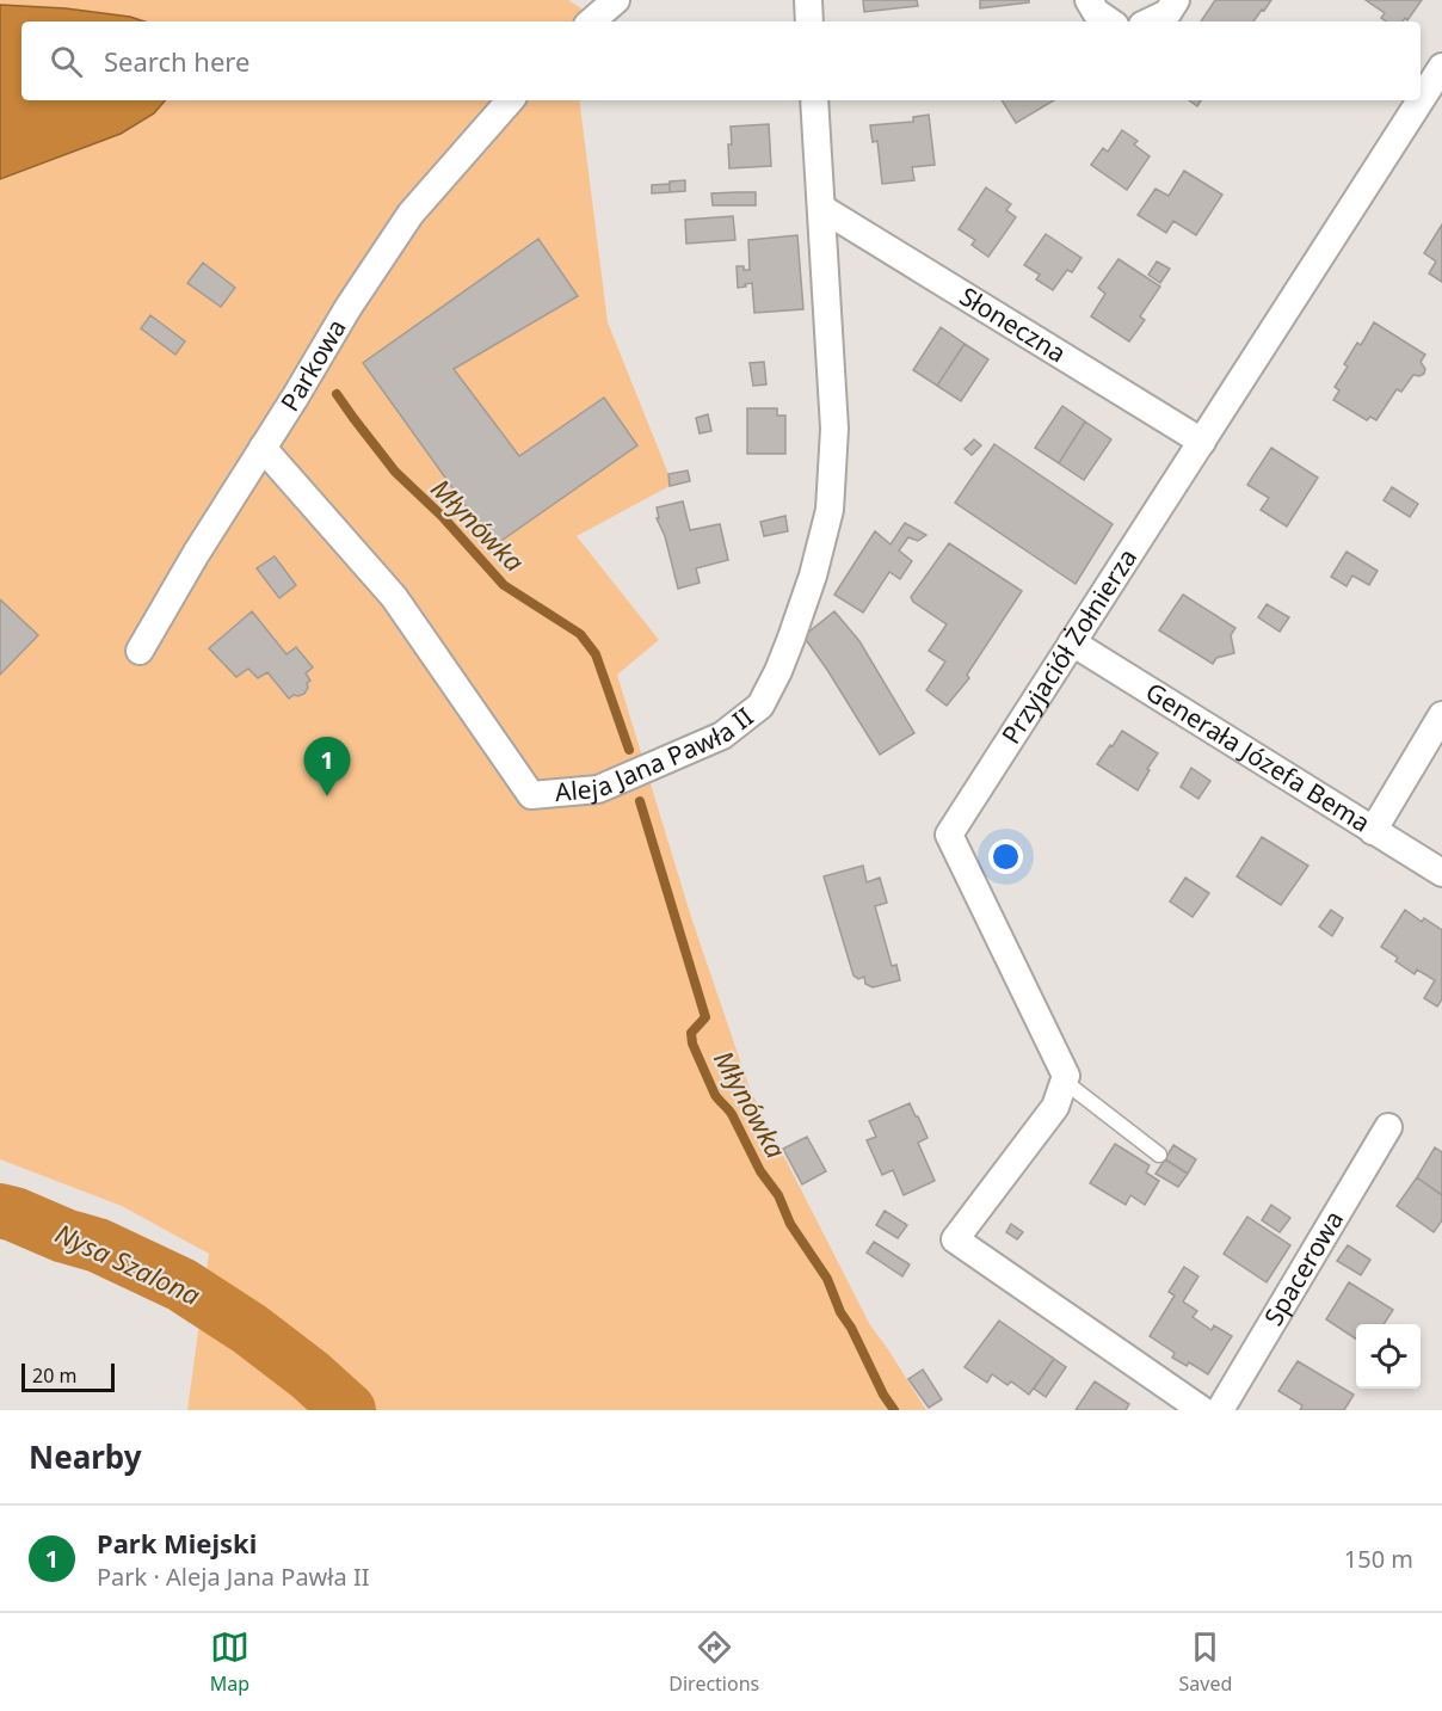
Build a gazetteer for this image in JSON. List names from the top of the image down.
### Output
{
  "streets": {
    "street": [
      "Słoneczna",
      "Parkowa",
      "Przyjaciół Żołnierza",
      "Aleja Jana Pawła II",
      "Generała Józefa Bema",
      "Spacerowa"
    ]
  },
  "crossings": [
    ["Słoneczna", "Przyjaciół Żołnierza"],
    ["Słoneczna", "Aleja Jana Pawła II"],
    ["Parkowa", "Aleja Jana Pawła II"],
    ["Przyjaciół Żołnierza", "Generała Józefa Bema"]
  ],
  "water": ["Młynówka", "Nysa Szalona"],
  "scale_bar": "20 m",
  "page": {
    "search": "Search here",
    "pins": "1",
    "scale": "20 m",
    "heading": "Nearby",
    "list": [
      {
        "mark": "1",
        "name": "Park Miejski",
        "note": "Park · Aleja Jana Pawła II",
        "value": "150 m"
      }
    ],
    "nav": ["Map", "Directions", "Saved"]
  }
}
